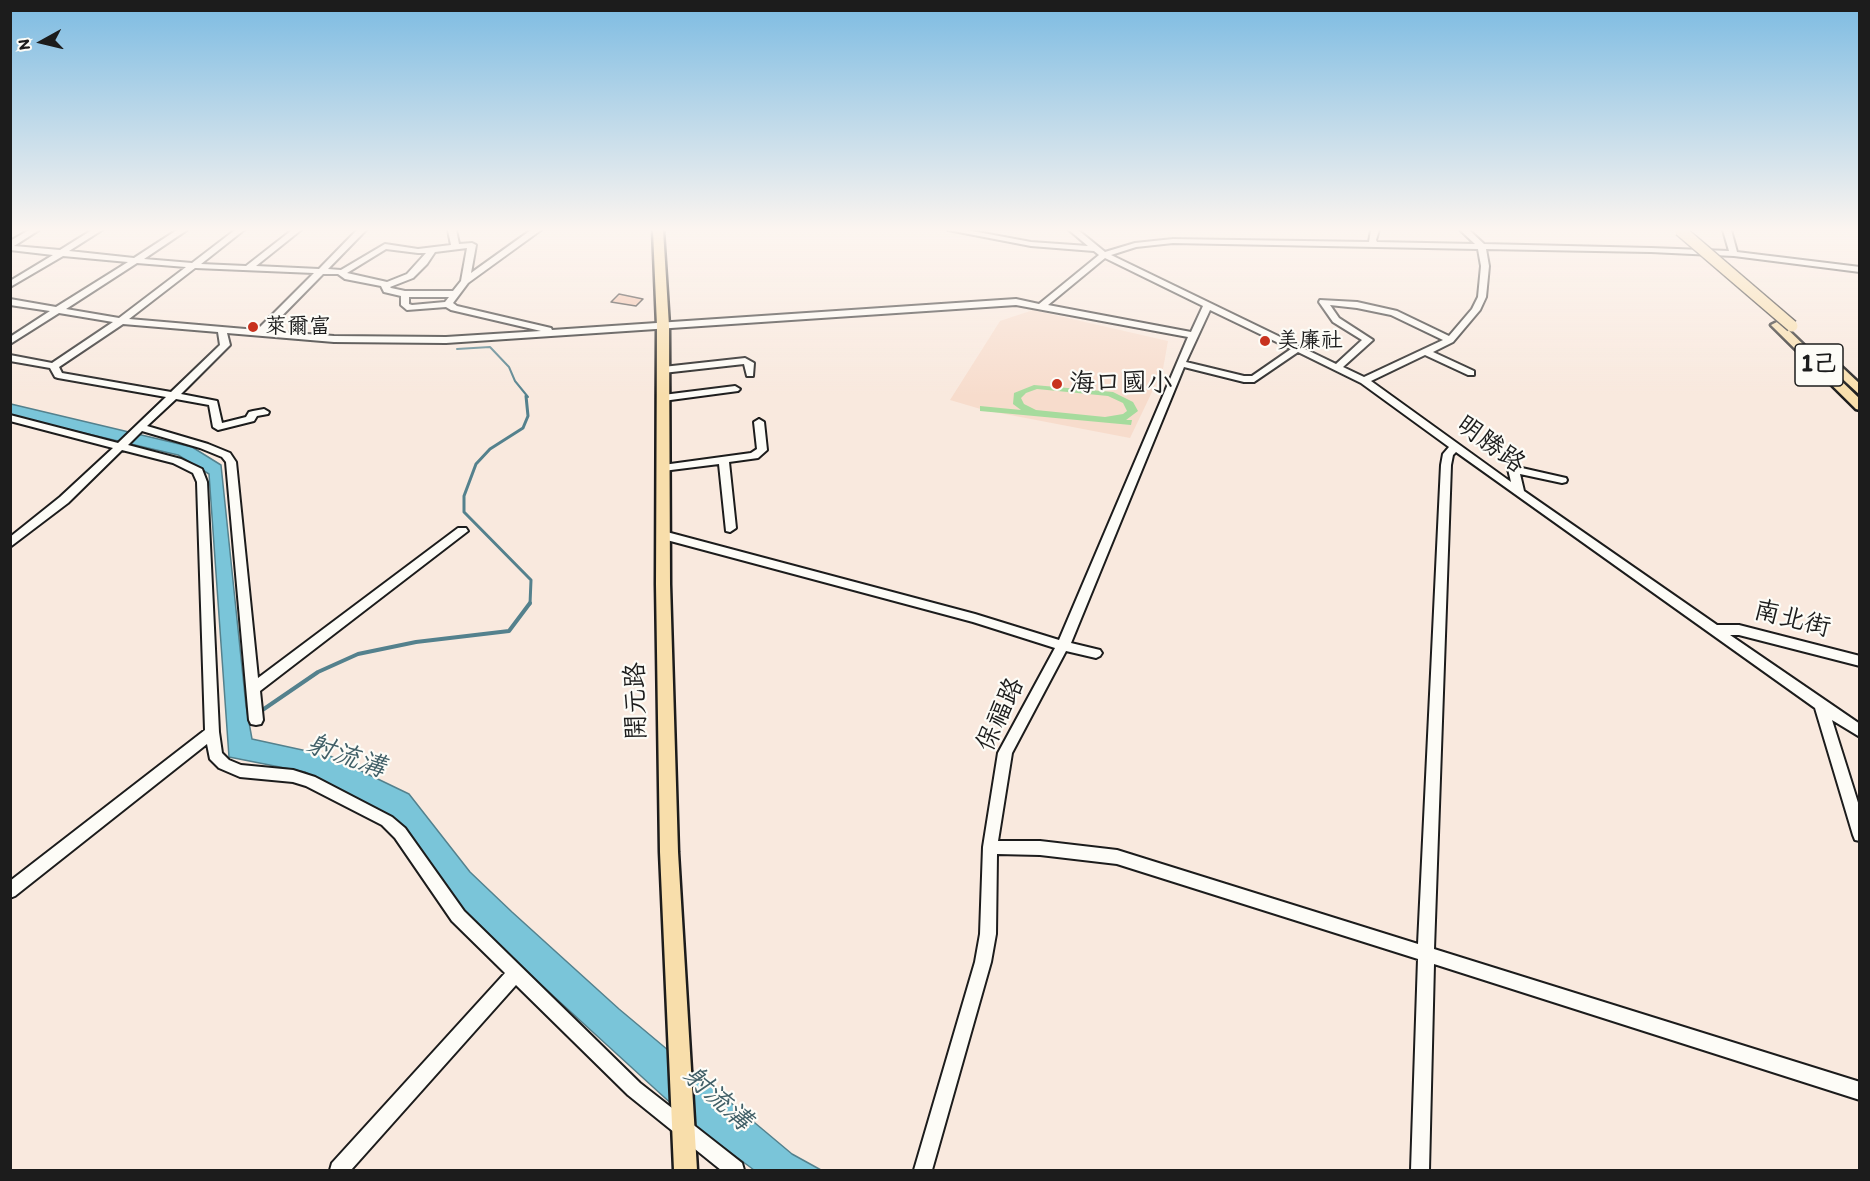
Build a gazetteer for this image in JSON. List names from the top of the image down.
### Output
{
  "streets": {
    "main road": ["1己", "開元路"],
    "street": ["明勝路", "南北街", "保福路"]
  },
  "crossings": [
    ["明勝路", "南北街"],
    ["明勝路", "保福路"]
  ],
  "water": ["射流溝"],
  "places": ["萊爾富", "美廉社", "海口國小"],
  "north": "left"
}
